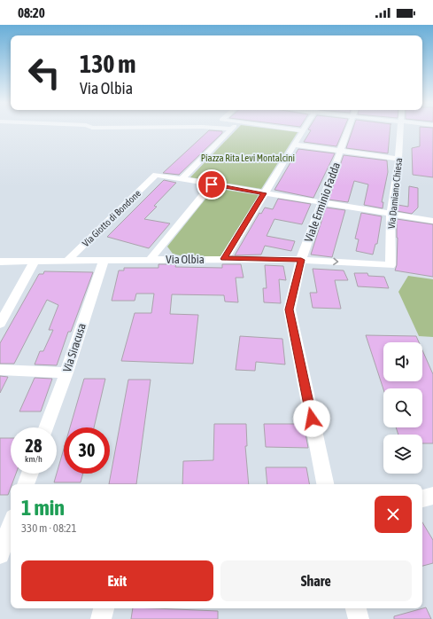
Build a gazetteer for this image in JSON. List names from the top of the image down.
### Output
{
  "streets": {
    "street": [
      "Via Damiano Chiesa",
      "Viale Erminio Fadda",
      "Via Giotto di Bondone",
      "Via Olbia",
      "Via Siracusa"
    ]
  },
  "crossings": [
    ["Via Damiano Chiesa", "Via Olbia"],
    ["Viale Erminio Fadda", "Via Olbia"],
    ["Via Giotto di Bondone", "Via Olbia"],
    ["Via Olbia", "Via Siracusa"]
  ],
  "parks": ["Piazza Rita Levi Montalcini"],
  "page": {
    "status": "08:20",
    "turn": ["130 m", "Via Olbia"],
    "speed": "28 km/h",
    "limit": "30",
    "heading": ["1 min", "330 m · 08:21"],
    "buttons": ["Exit", "Share"]
  }
}
